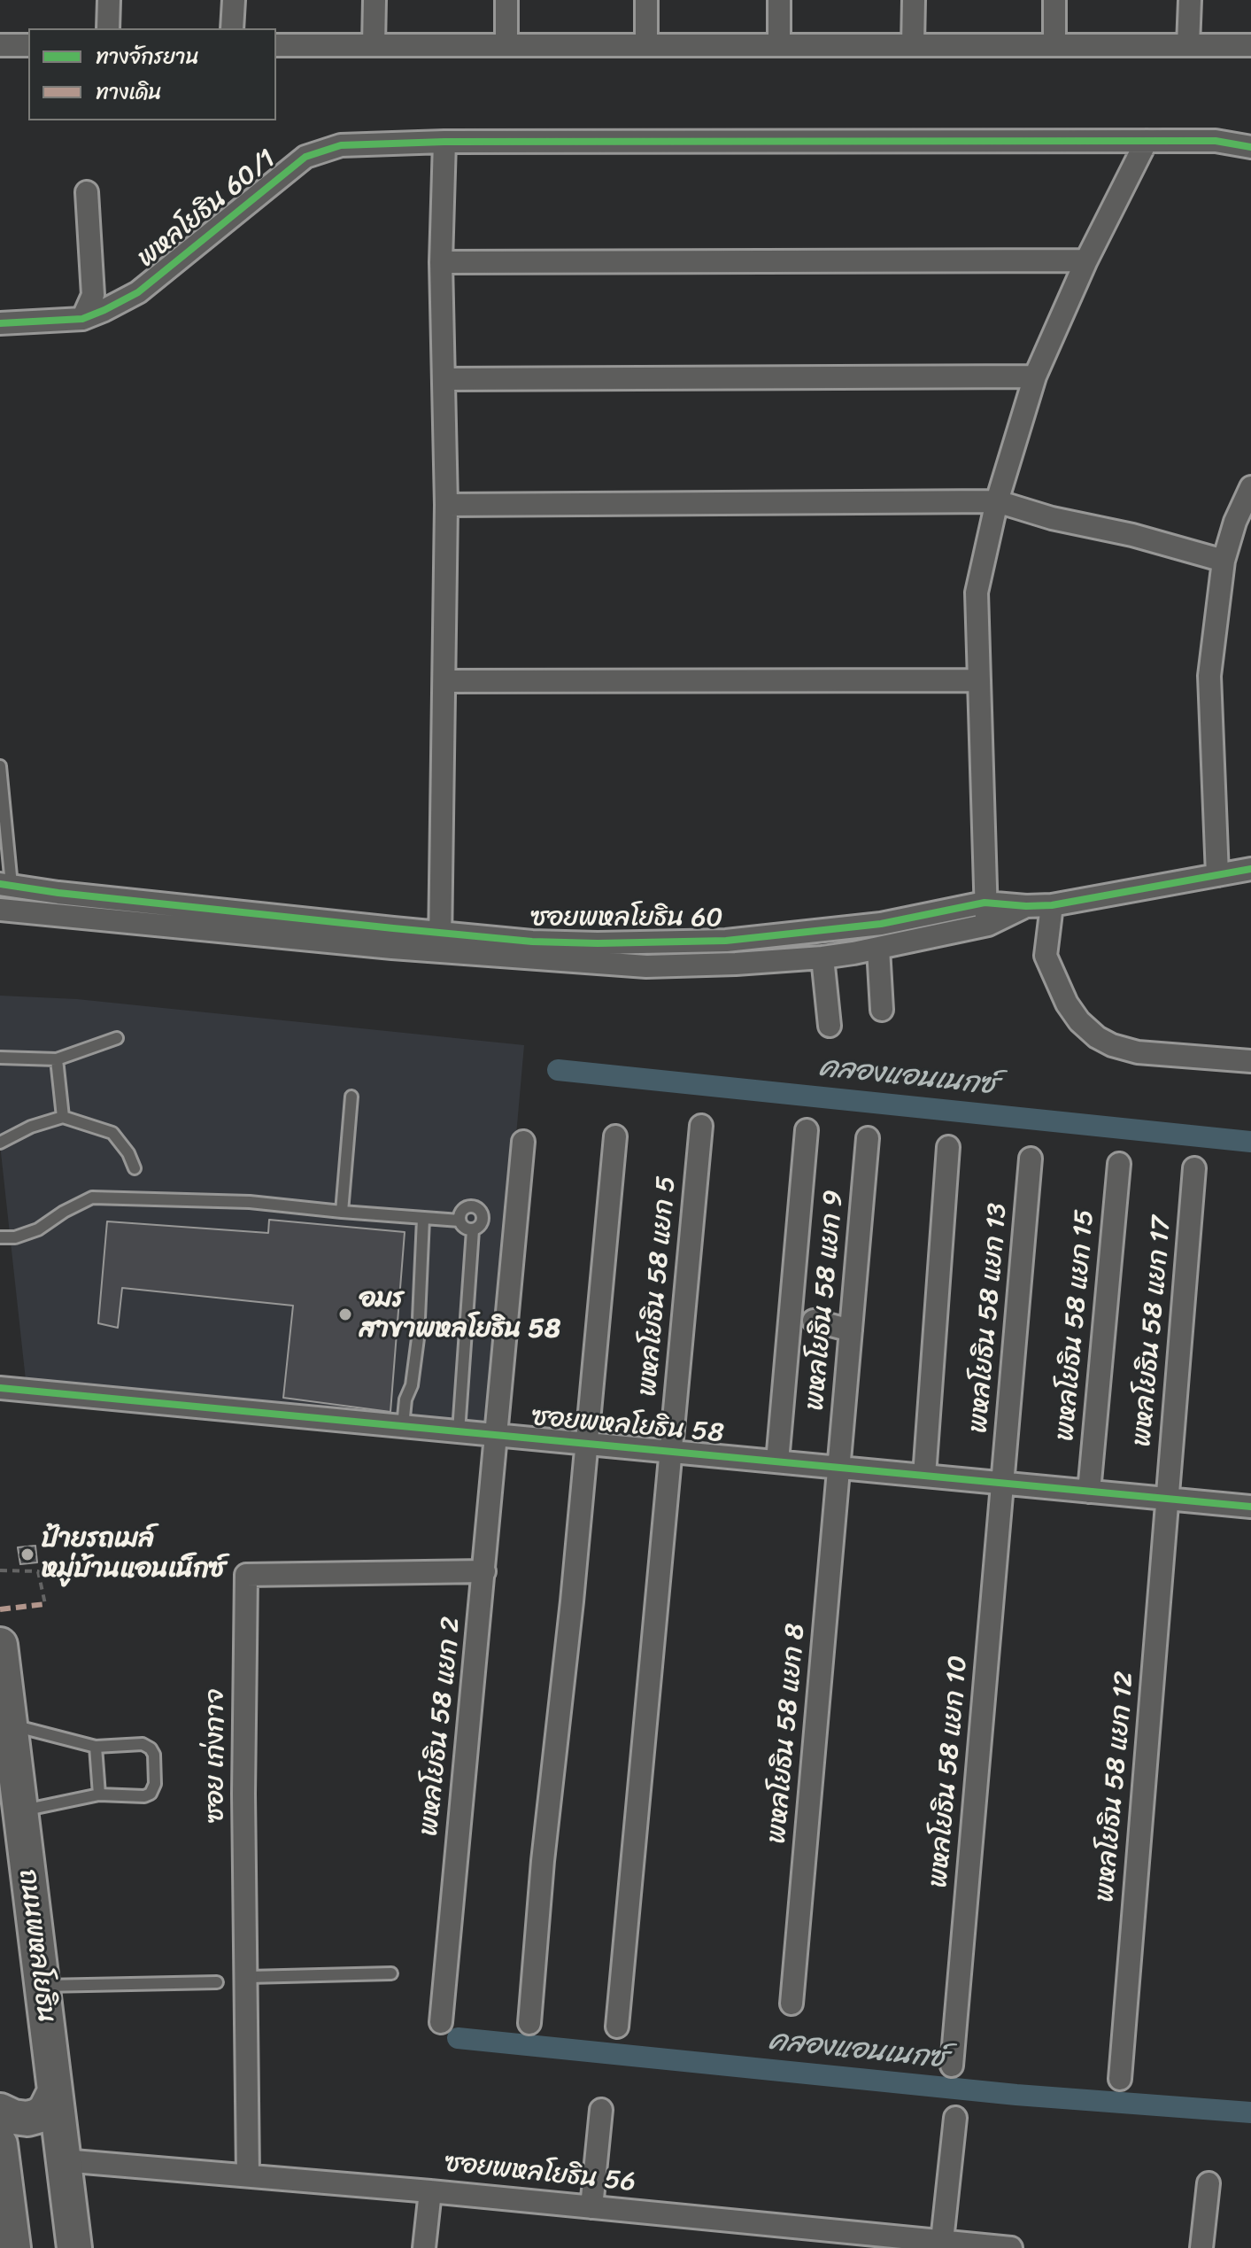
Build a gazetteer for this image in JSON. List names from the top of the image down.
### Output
{
  "streets": {
    "main road": ["ถนนพหลโยธิน"],
    "street": [
      "พหลโยธิน 60/1",
      "ซอยพหลโยธิน 60",
      "พหลโยธิน 58 แยก 5",
      "พหลโยธิน 58 แยก 9",
      "พหลโยธิน 58 แยก 13",
      "พหลโยธิน 58 แยก 15",
      "พหลโยธิน 58 แยก 17",
      "ซอยพหลโยธิน 58",
      "พหลโยธิน 58 แยก 2",
      "พหลโยธิน 58 แยก 8",
      "ซอย เก่งกาจ",
      "พหลโยธิน 58 แยก 10",
      "พหลโยธิน 58 แยก 12",
      "ซอยพหลโยธิน 56"
    ]
  },
  "crossings": [
    ["พหลโยธิน 58 แยก 5", "ซอยพหลโยธิน 58"],
    ["พหลโยธิน 58 แยก 9", "ซอยพหลโยธิน 58"],
    ["พหลโยธิน 58 แยก 9", "พหลโยธิน 58 แยก 8"],
    ["พหลโยธิน 58 แยก 13", "ซอยพหลโยธิน 58"],
    ["พหลโยธิน 58 แยก 13", "พหลโยธิน 58 แยก 10"],
    ["พหลโยธิน 58 แยก 15", "ซอยพหลโยธิน 58"],
    ["พหลโยธิน 58 แยก 17", "ซอยพหลโยธิน 58"],
    ["พหลโยธิน 58 แยก 17", "พหลโยธิน 58 แยก 12"],
    ["ซอยพหลโยธิน 58", "พหลโยธิน 58 แยก 2"],
    ["ซอยพหลโยธิน 58", "พหลโยธิน 58 แยก 8"],
    ["ซอยพหลโยธิน 58", "พหลโยธิน 58 แยก 10"],
    ["ซอยพหลโยธิน 58", "พหลโยธิน 58 แยก 12"],
    ["พหลโยธิน 58 แยก 2", "ซอย เก่งกาจ"],
    ["ซอย เก่งกาจ", "ซอยพหลโยธิน 56"],
    ["ถนนพหลโยธิน", "ซอยพหลโยธิน 56"]
  ],
  "water": ["คลองแอนเนกซ์"],
  "places": ["อมร สาขาพหลโยธิน 58", "ป้ายรถเมล์ หมู่บ้านแอนเน็กซ์"],
  "legend": ["ทางจักรยาน", "ทางเดิน"]
}
